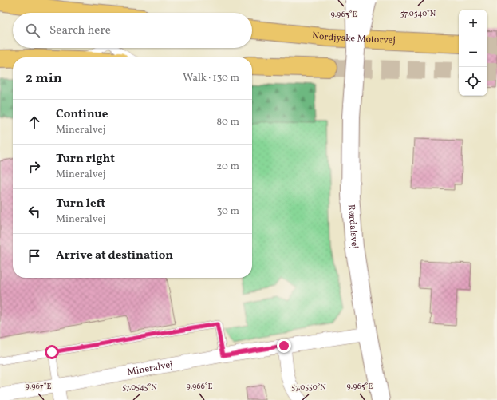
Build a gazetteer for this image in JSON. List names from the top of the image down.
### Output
{
  "streets": {
    "highway": ["Nordjyske Motorvej"],
    "street": ["Rørdalsvej", "Mineralvej"]
  },
  "crossings": [
    ["Rørdalsvej", "Mineralvej"]
  ],
  "page": {
    "map_buttons": ["+", "−"],
    "search": "Search here",
    "heading": ["2 min", "Walk · 130 m"],
    "list": [
      ["Continue", "Mineralvej", "80 m"],
      ["Turn right", "Mineralvej", "20 m"],
      ["Turn left", "Mineralvej", "30 m"],
      "Arrive at destination"
    ]
  },
  "coordinates": [
    "57.0540°N",
    "9.963°E",
    "9.967°E",
    "9.966°E",
    "9.965°E",
    "57.0545°N",
    "57.0550°N"
  ]
}
